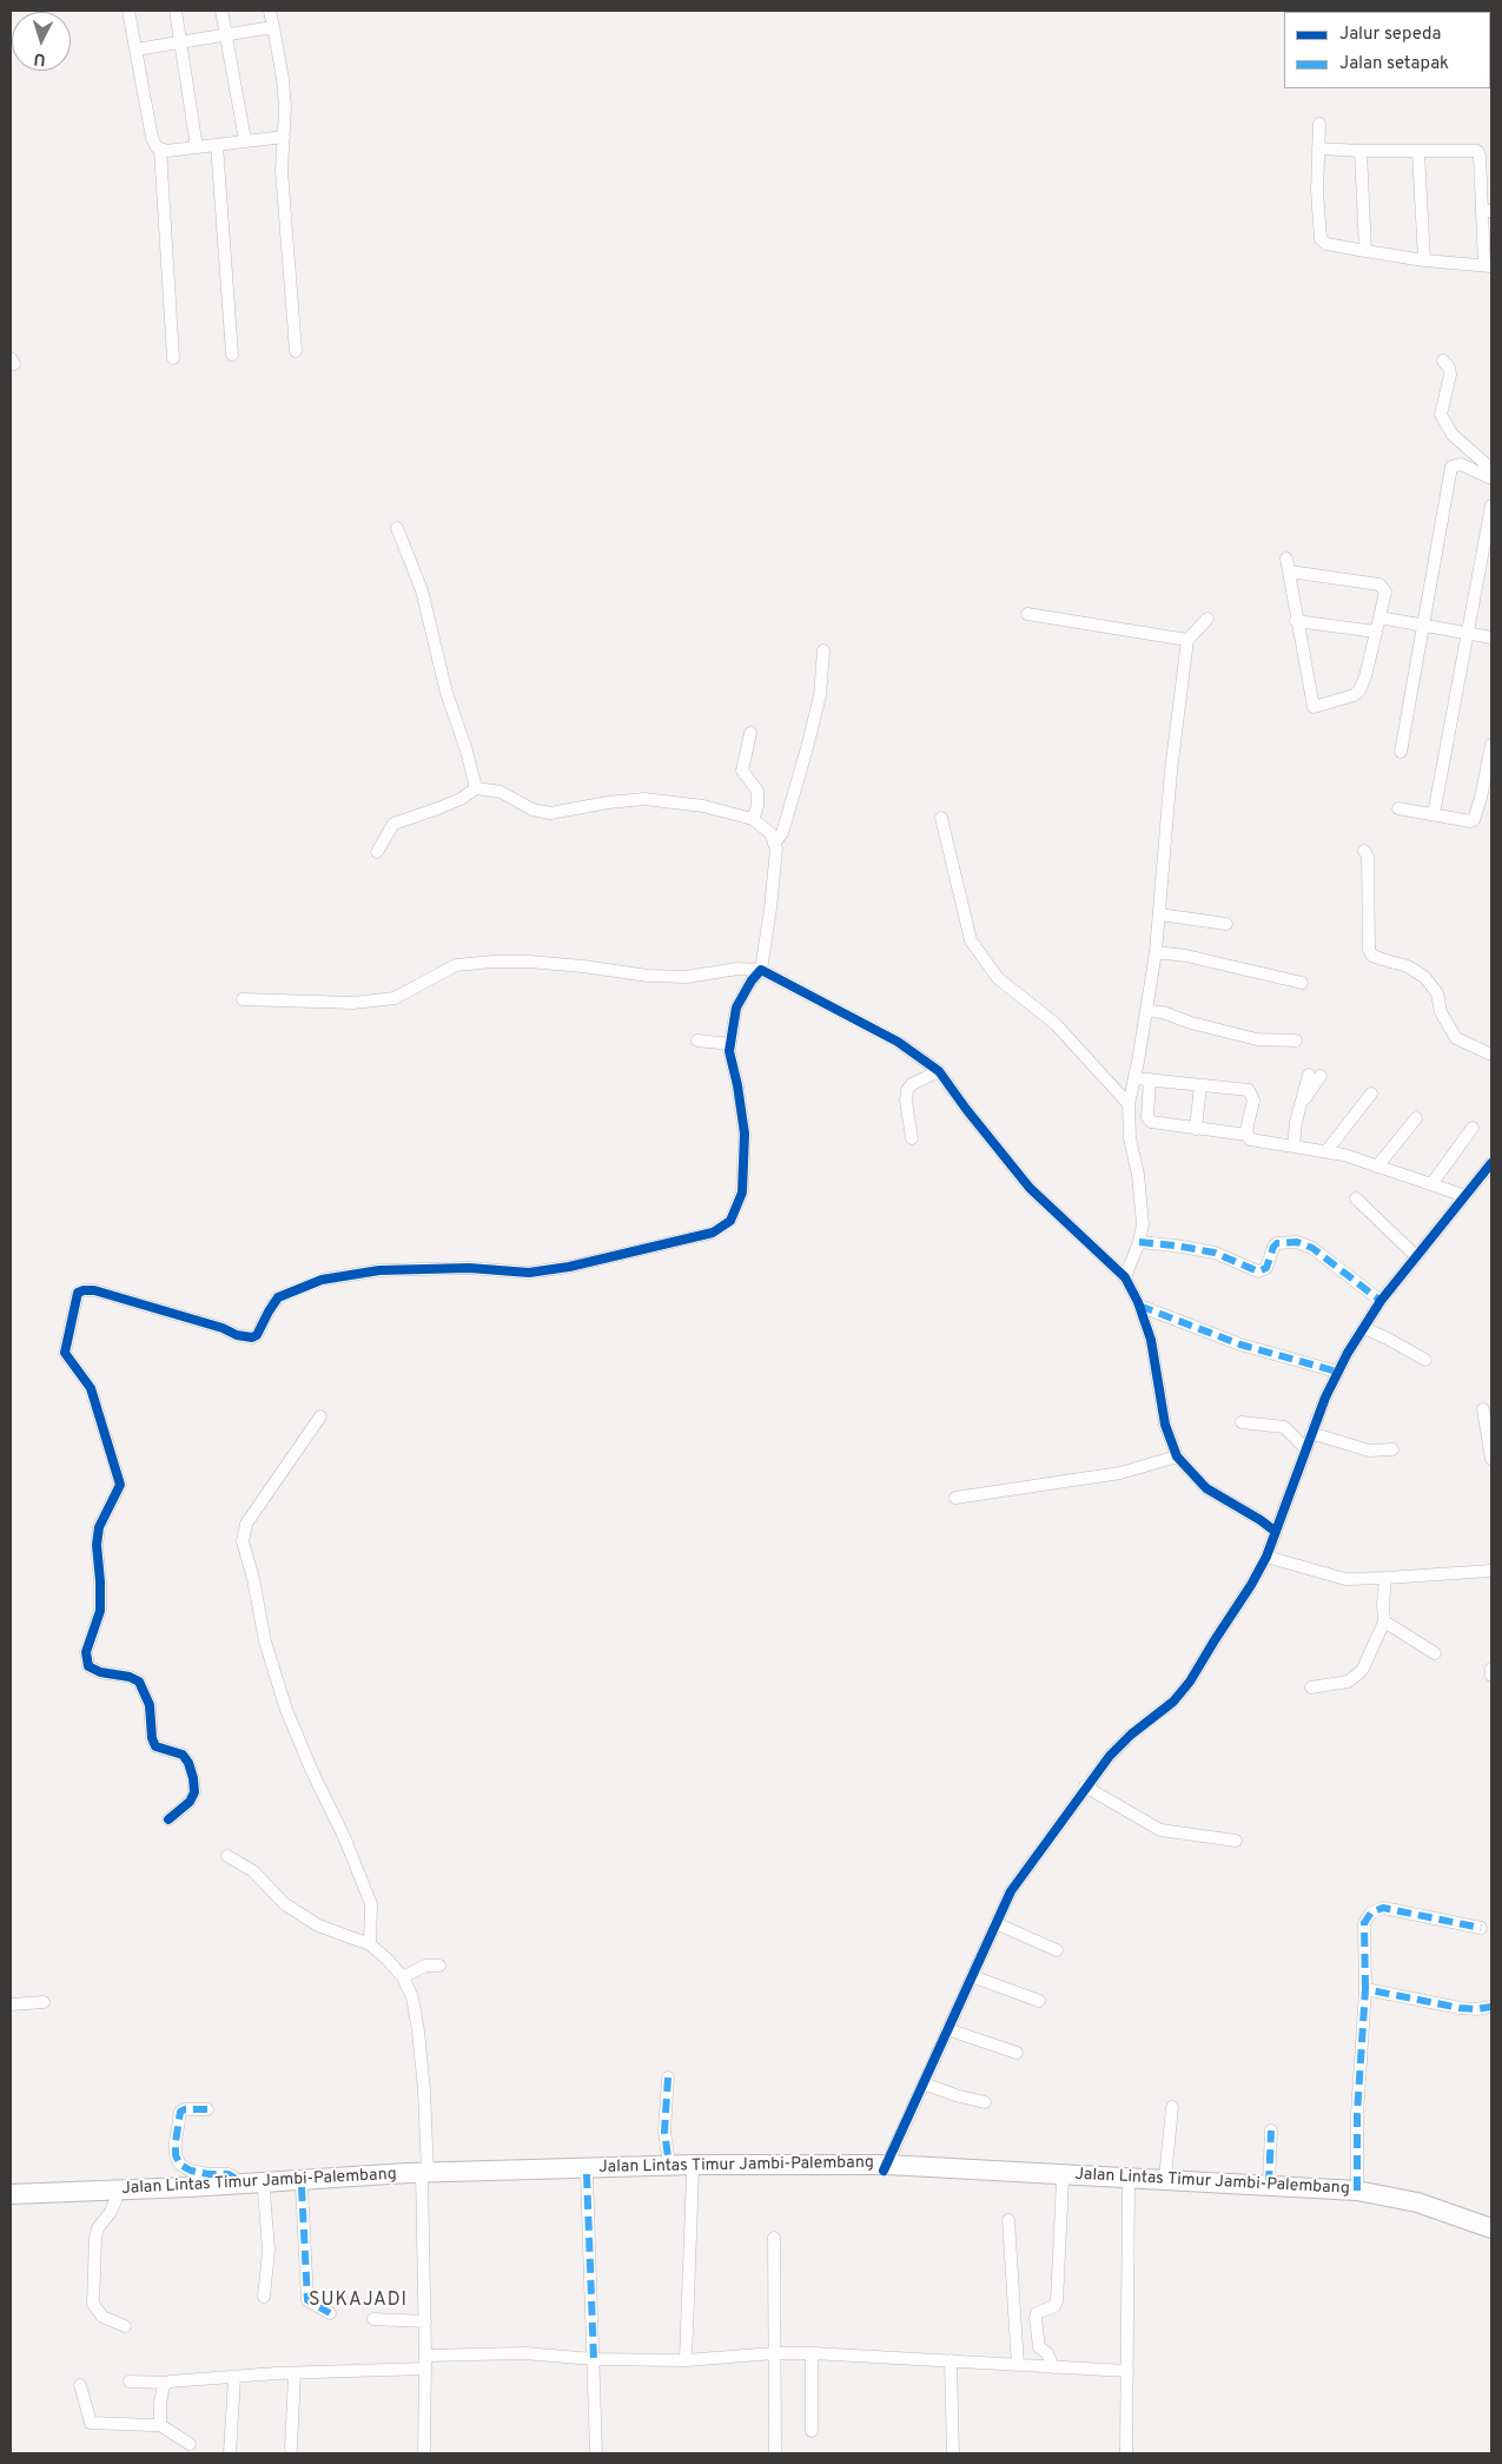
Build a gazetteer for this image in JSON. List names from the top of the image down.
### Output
{
  "streets": {
    "highway": ["Jalan Lintas Timur Jambi-Palembang"]
  },
  "districts": ["SUKAJADI"],
  "legend": ["Jalur sepeda", "Jalan setapak"],
  "north": "bottom"
}
